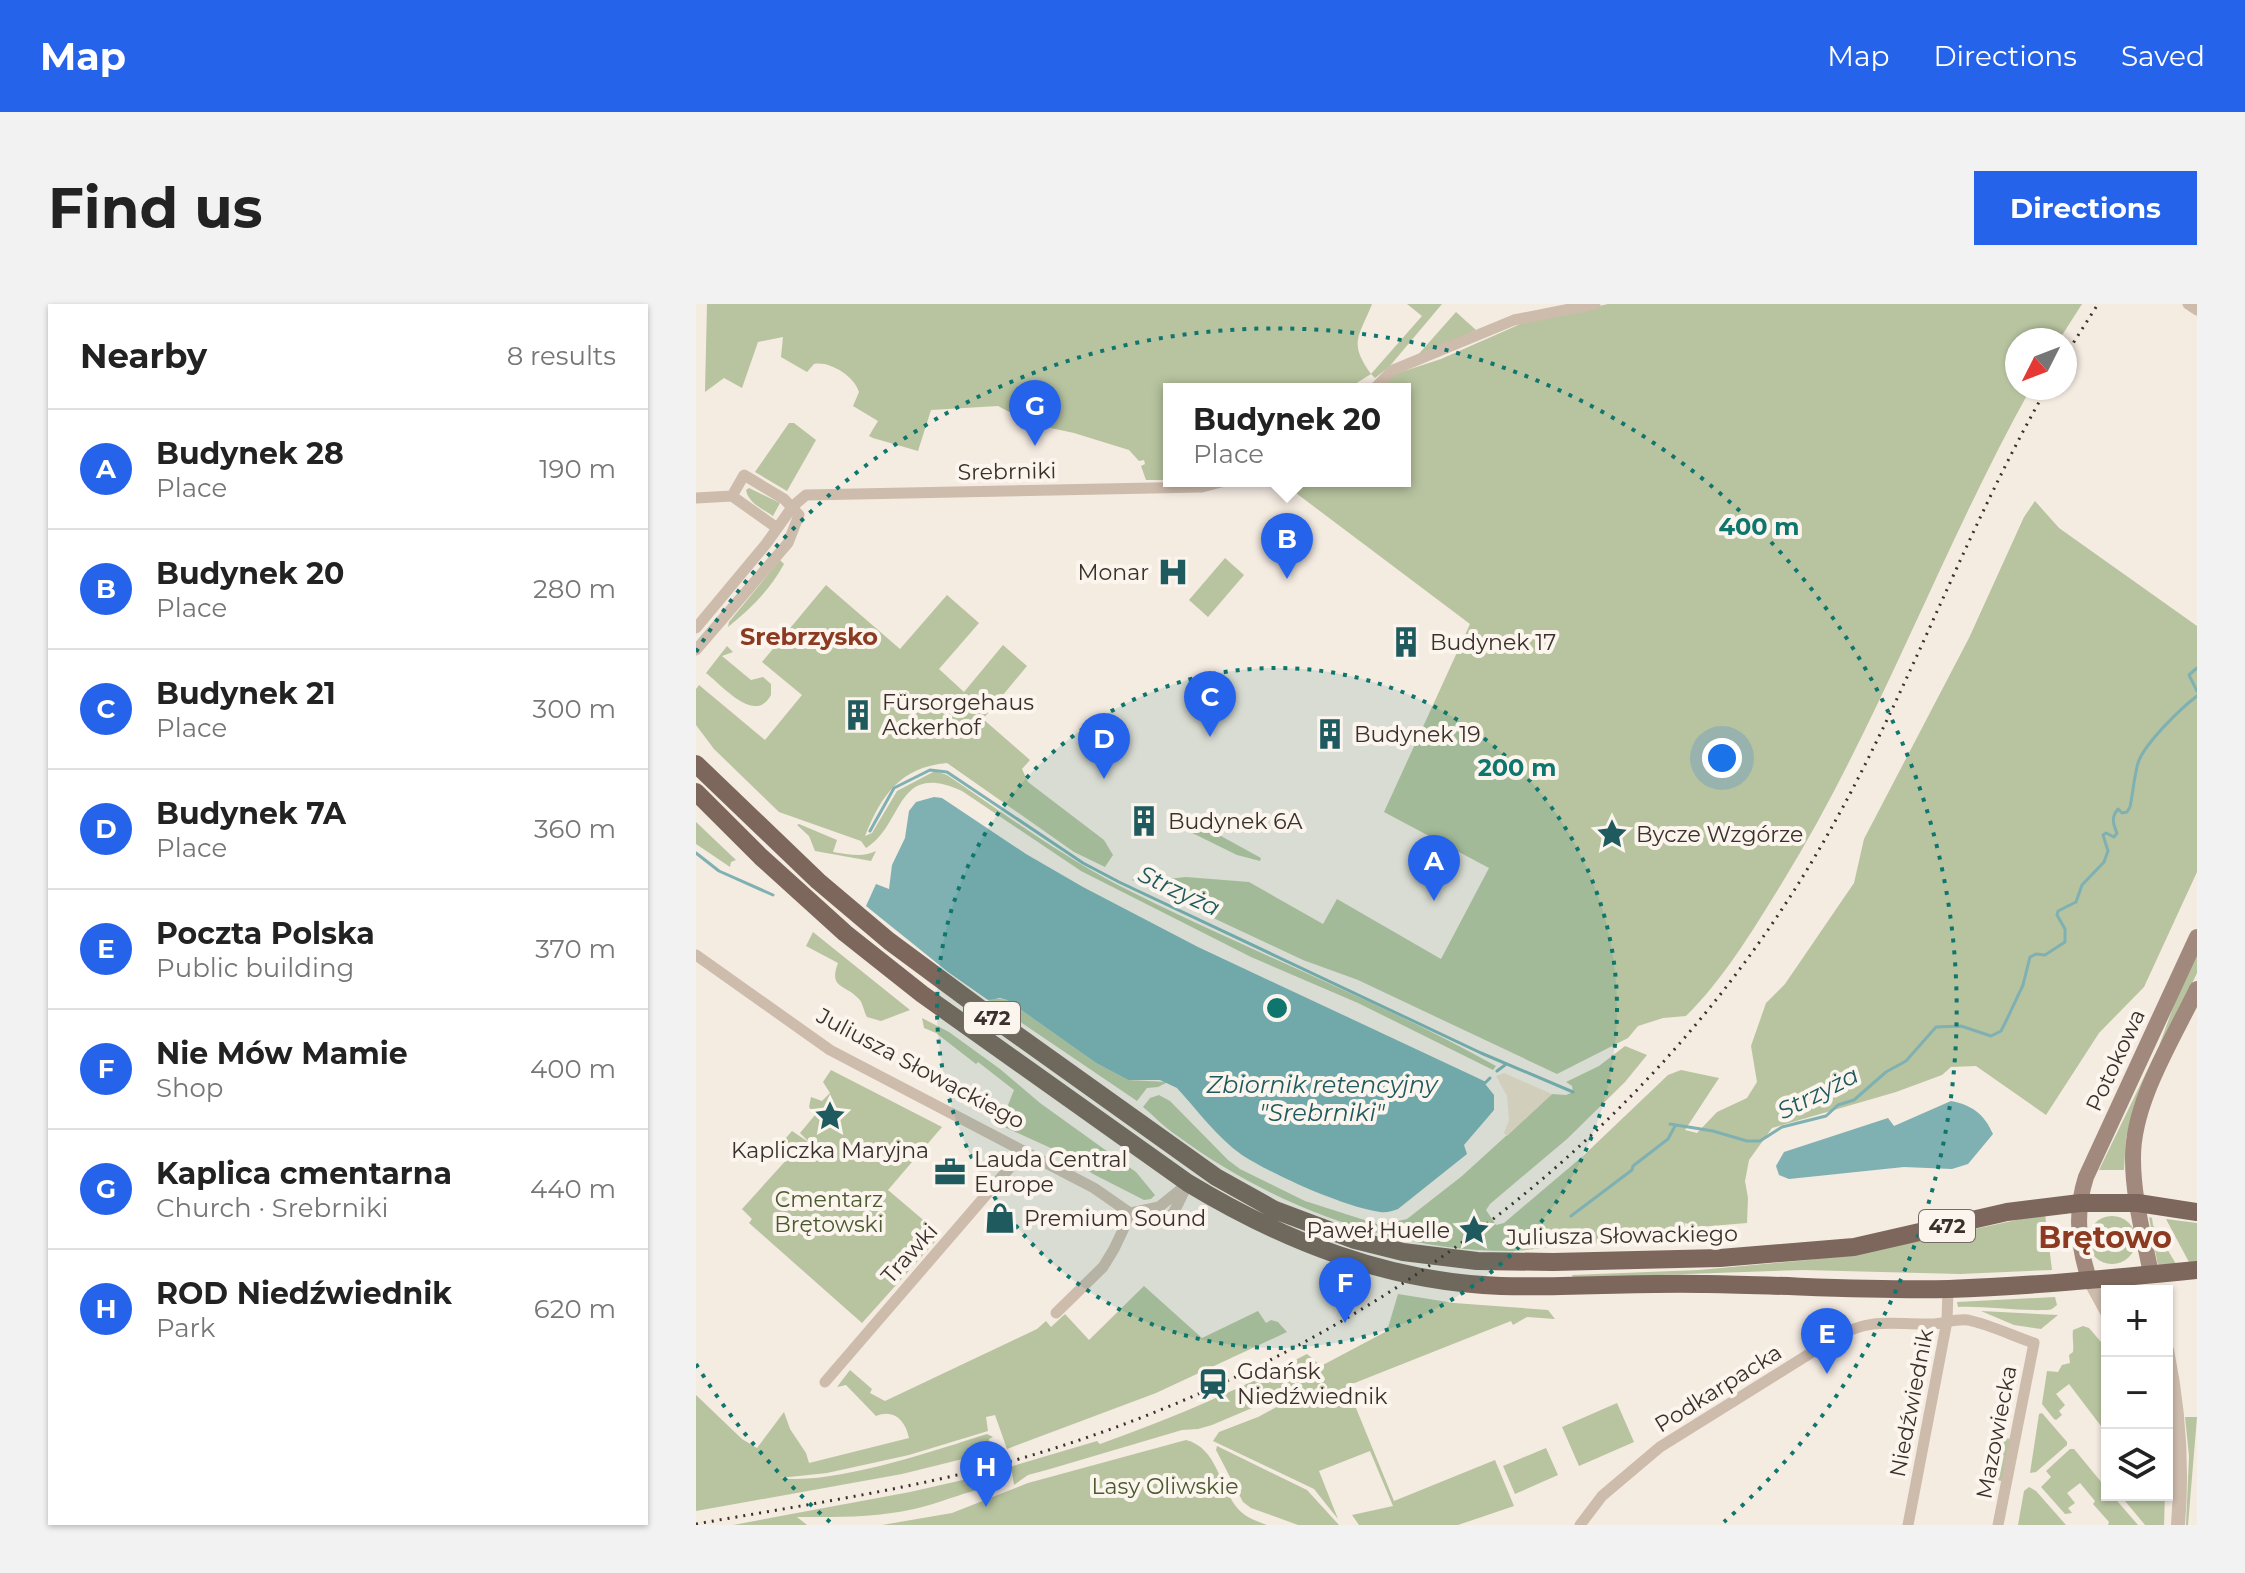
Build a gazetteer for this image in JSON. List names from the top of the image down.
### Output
{
  "streets": {
    "main road": ["472", "Potokowa", "Juliusza Słowackiego"],
    "street": [
      "Srebrniki",
      "Trawki",
      "Podkarpacka",
      "Niedźwiednik",
      "Mazowiecka"
    ]
  },
  "crossings": [
    ["472", "Potokowa"],
    ["472", "Juliusza Słowackiego"],
    ["472", "Niedźwiednik"],
    ["Potokowa", "Juliusza Słowackiego"],
    ["Juliusza Słowackiego", "Trawki"],
    ["Podkarpacka", "Niedźwiednik"],
    ["Podkarpacka", "Mazowiecka"],
    ["Niedźwiednik", "Mazowiecka"]
  ],
  "districts": ["Srebrzysko", "Brętowo"],
  "water": ["Strzyża", "Zbiornik retencyjny \"Srebrniki\""],
  "parks": ["Cmentarz Brętowski", "Lasy Oliwskie"],
  "places": {
    "hospital": ["Monar"],
    "building": [
      "Budynek 17",
      "Fürsorgehaus Ackerhof",
      "Budynek 19",
      "Budynek 6A"
    ],
    "place": ["Bycze Wzgórze", "Kapliczka Maryjna", "Paweł Huelle"],
    "office": ["Lauda Central Europe"],
    "shop": ["Premium Sound"],
    "station": ["Gdańsk Niedźwiednik"]
  },
  "north": "bottom left",
  "page": {
    "header": "Map",
    "nav": ["Map", "Directions", "Saved"],
    "buttons": "Directions",
    "title": "Find us",
    "heading": ["Nearby", "8 results"],
    "pins": [
      "G",
      "B",
      "C",
      "D",
      "A",
      "F",
      "E",
      "H"
    ],
    "popup": ["Budynek 20", "Place"],
    "list": [
      {
        "mark": "A",
        "name": "Budynek 28",
        "note": "Place",
        "value": "190 m"
      },
      {
        "mark": "B",
        "name": "Budynek 20",
        "note": "Place",
        "value": "280 m"
      },
      {
        "mark": "C",
        "name": "Budynek 21",
        "note": "Place",
        "value": "300 m"
      },
      {
        "mark": "D",
        "name": "Budynek 7A",
        "note": "Place",
        "value": "360 m"
      },
      {
        "mark": "E",
        "name": "Poczta Polska",
        "note": "Public building",
        "value": "370 m"
      },
      {
        "mark": "F",
        "name": "Nie Mów Mamie",
        "note": "Shop",
        "value": "400 m"
      },
      {
        "mark": "G",
        "name": "Kaplica cmentarna",
        "note": "Church · Srebrniki",
        "value": "440 m"
      },
      {
        "mark": "H",
        "name": "ROD Niedźwiednik",
        "note": "Park",
        "value": "620 m"
      }
    ],
    "map_buttons": ["+", "−"]
  },
  "rings": ["400 m", "200 m"]
}
